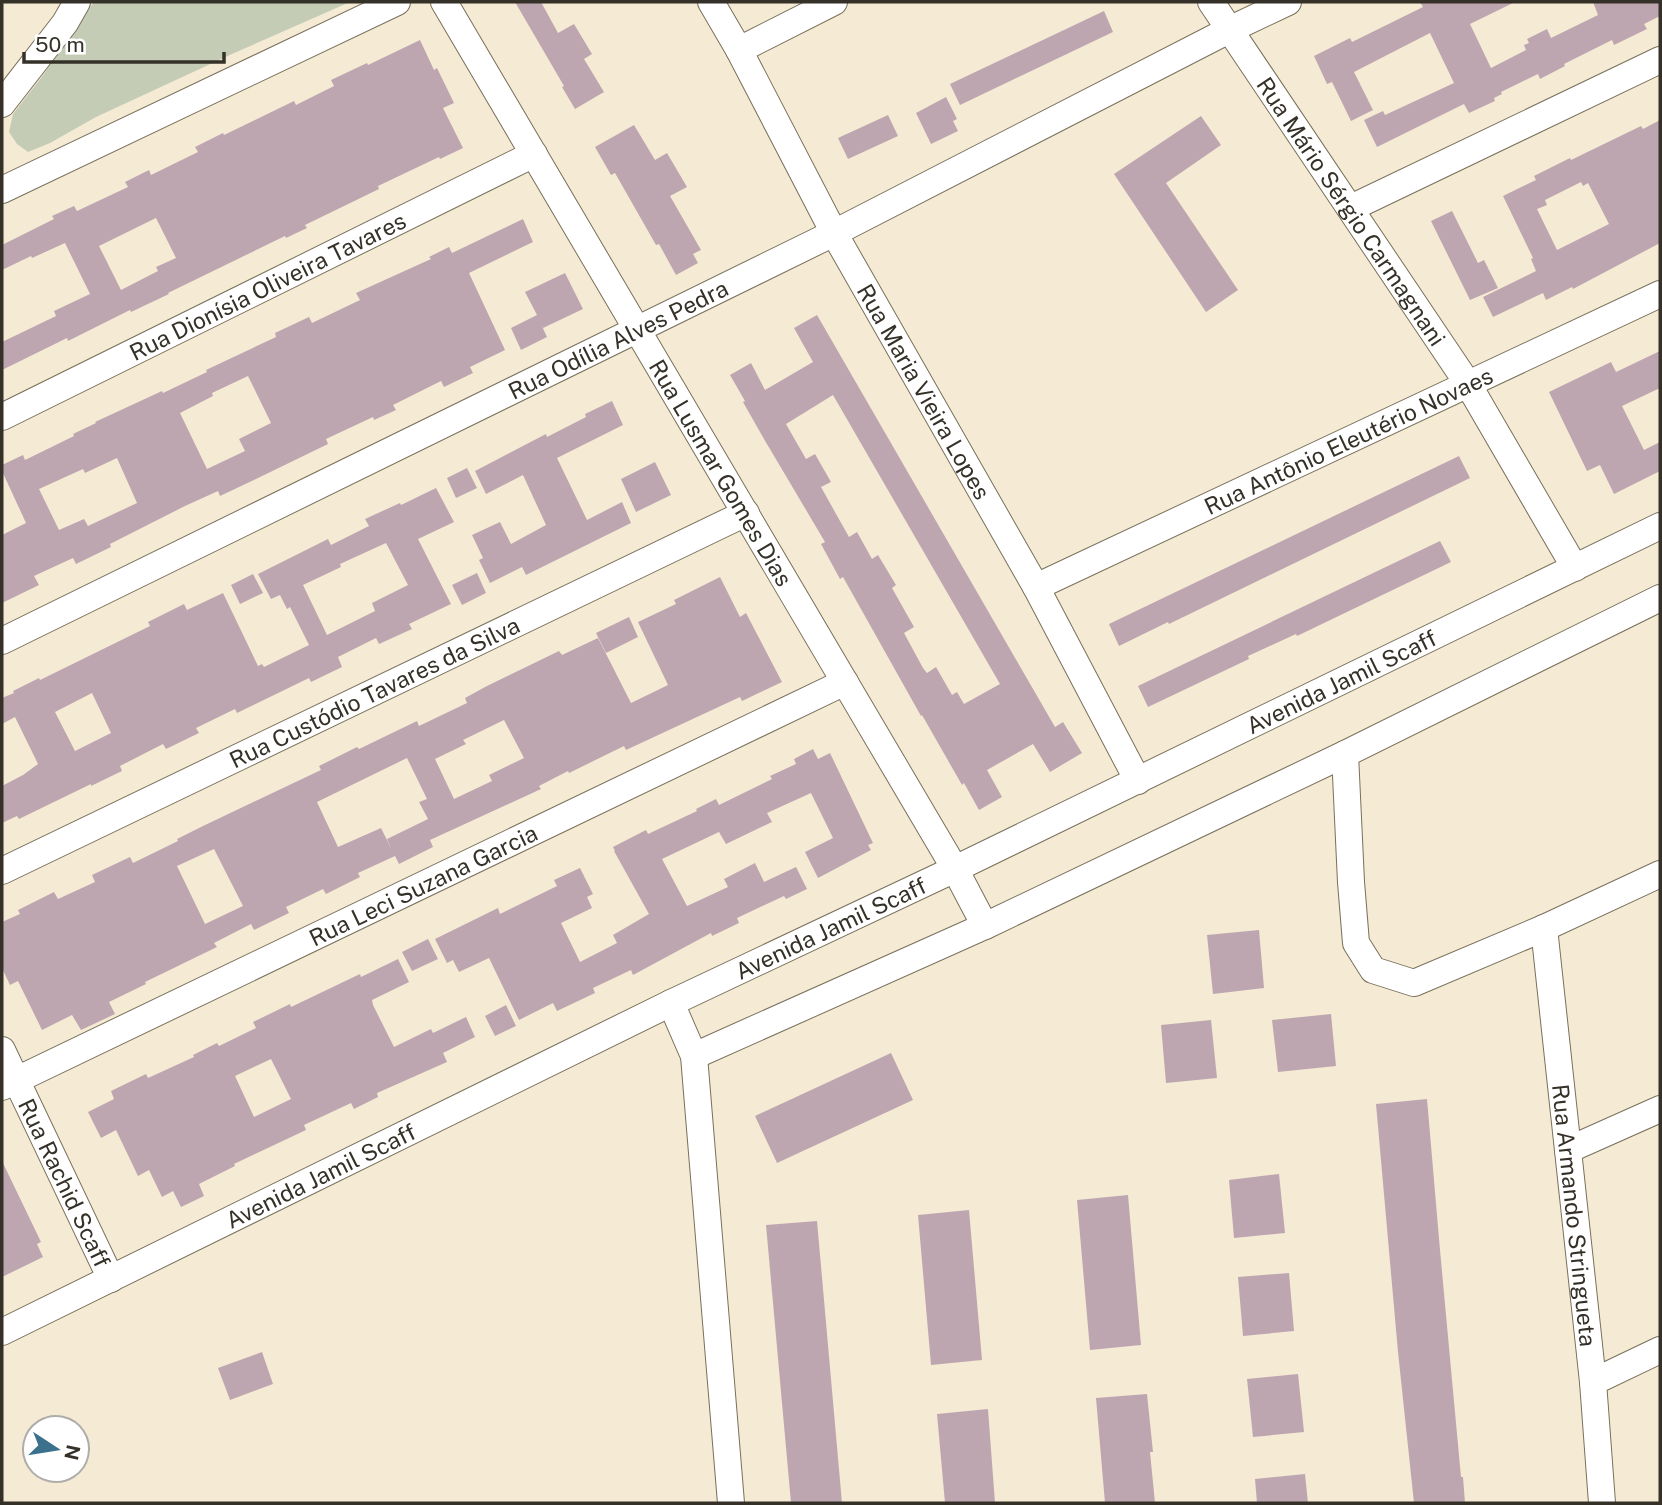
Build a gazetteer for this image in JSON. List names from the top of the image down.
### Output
{
  "streets": {
    "street": [
      "Rua Mário Sérgio Carmagnani",
      "Rua Dionísia Oliveira Tavares",
      "Rua Odília Alves Pedra",
      "Rua Maria Vieira Lopes",
      "Rua Antônio Eleutério Novaes",
      "Rua Lusmar Gomes Dias",
      "Avenida Jamil Scaff",
      "Rua Custódio Tavares da Silva",
      "Rua Leci Suzana Garcia",
      "Rua Rachid Scaff",
      "Rua Armando Stringueta"
    ]
  },
  "crossings": [
    ["Rua Mário Sérgio Carmagnani", "Rua Odília Alves Pedra"],
    ["Rua Mário Sérgio Carmagnani", "Rua Antônio Eleutério Novaes"],
    ["Rua Mário Sérgio Carmagnani", "Avenida Jamil Scaff"],
    ["Rua Dionísia Oliveira Tavares", "Rua Lusmar Gomes Dias"],
    ["Rua Odília Alves Pedra", "Rua Maria Vieira Lopes"],
    ["Rua Odília Alves Pedra", "Rua Lusmar Gomes Dias"],
    ["Rua Maria Vieira Lopes", "Rua Antônio Eleutério Novaes"],
    ["Rua Maria Vieira Lopes", "Avenida Jamil Scaff"],
    ["Rua Lusmar Gomes Dias", "Avenida Jamil Scaff"],
    ["Rua Lusmar Gomes Dias", "Rua Custódio Tavares da Silva"],
    ["Rua Lusmar Gomes Dias", "Rua Leci Suzana Garcia"],
    ["Avenida Jamil Scaff", "Rua Rachid Scaff"],
    ["Rua Leci Suzana Garcia", "Rua Rachid Scaff"]
  ],
  "scale_bar": "50 m",
  "north": "right"
}
